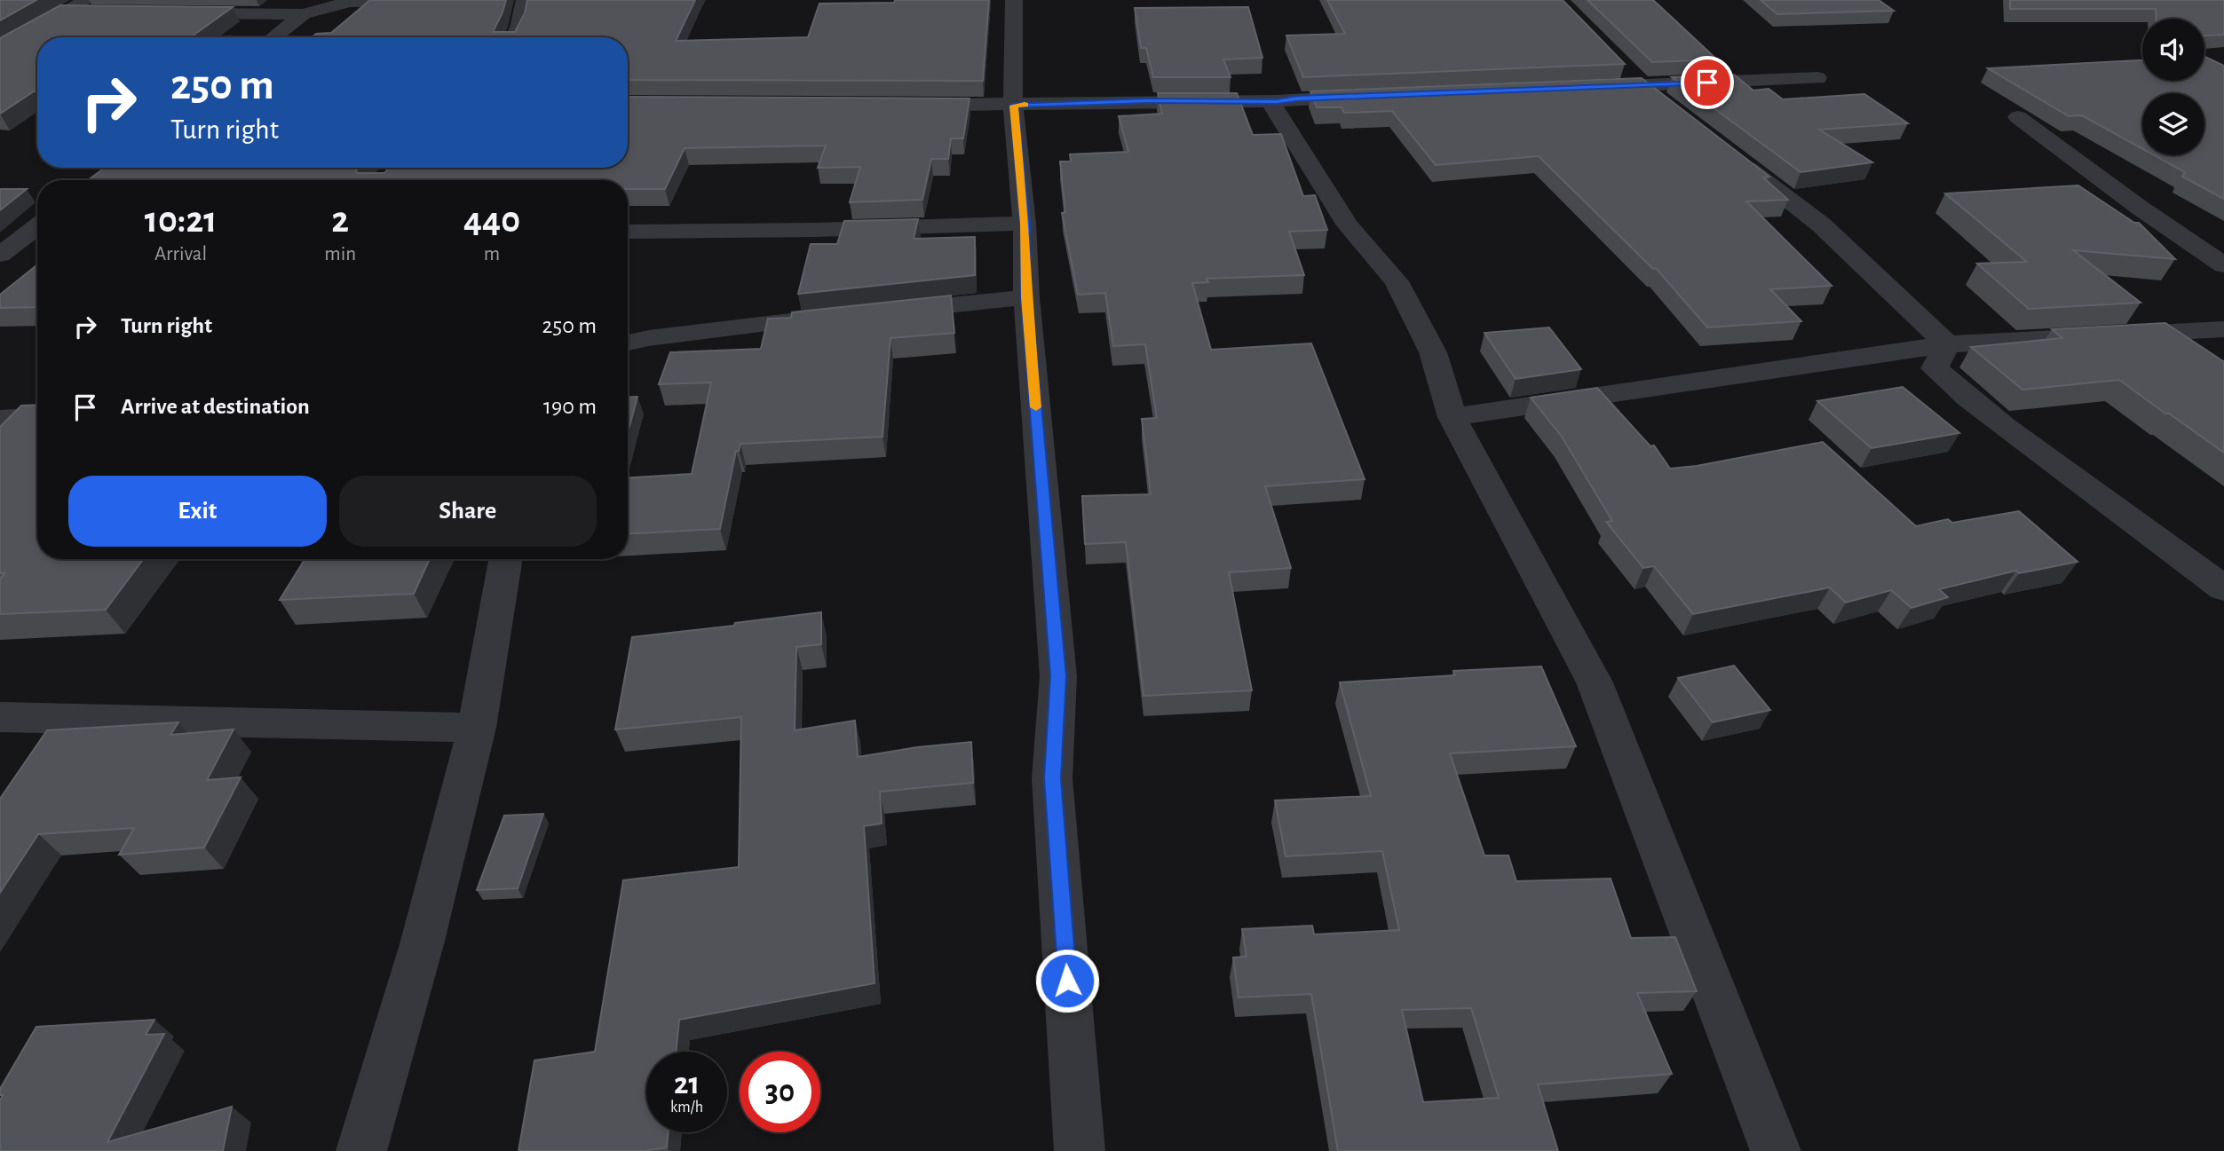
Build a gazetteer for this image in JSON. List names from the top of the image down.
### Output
{
  "page": {
    "turn": ["250 m", "Turn right"],
    "eta": [
      "10:21",
      "Arrival",
      "2",
      "min",
      "440",
      "m"
    ],
    "list": [
      {
        "name": "Turn right",
        "value": "250 m"
      },
      {
        "name": "Arrive at destination",
        "value": "190 m"
      }
    ],
    "buttons": ["Exit", "Share"],
    "speed": "21 km/h",
    "limit": "30"
  }
}
